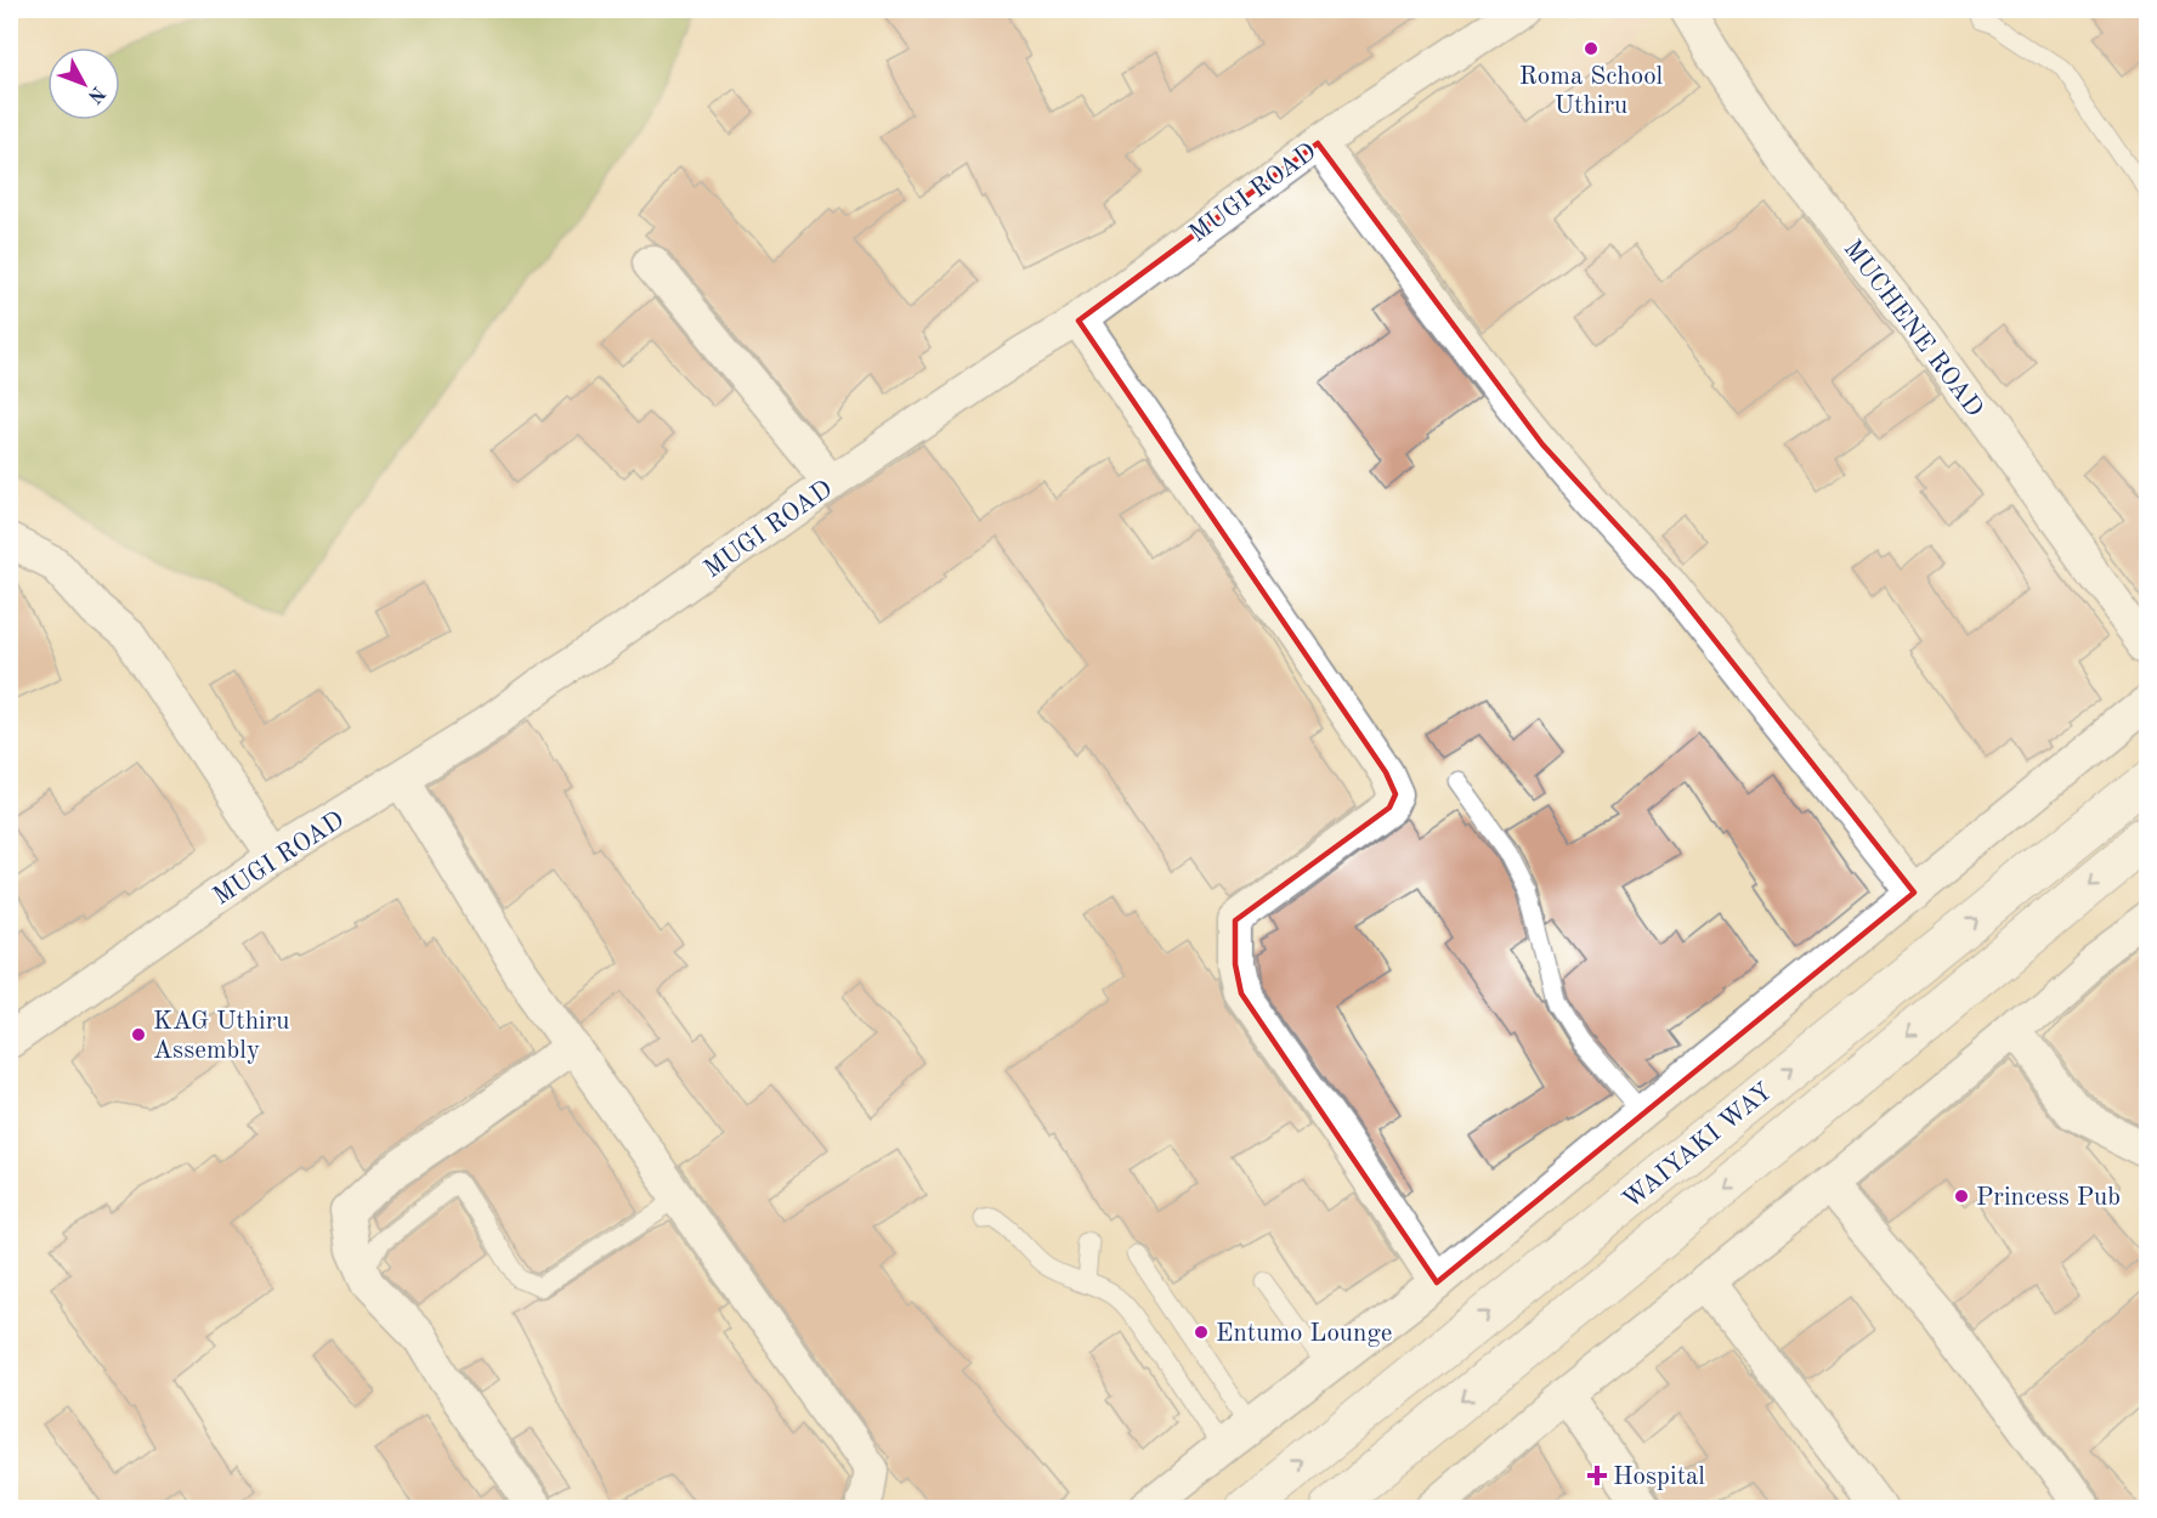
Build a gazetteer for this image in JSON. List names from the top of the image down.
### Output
{
  "streets": {
    "highway": ["WAIYAKI WAY"],
    "street": ["MUGI ROAD", "MUCHENE ROAD"]
  },
  "places": {
    "other": [
      "Roma School Uthiru",
      "KAG Uthiru Assembly",
      "Princess Pub",
      "Entumo Lounge"
    ],
    "health": ["Hospital"]
  },
  "north": "bottom right"
}
